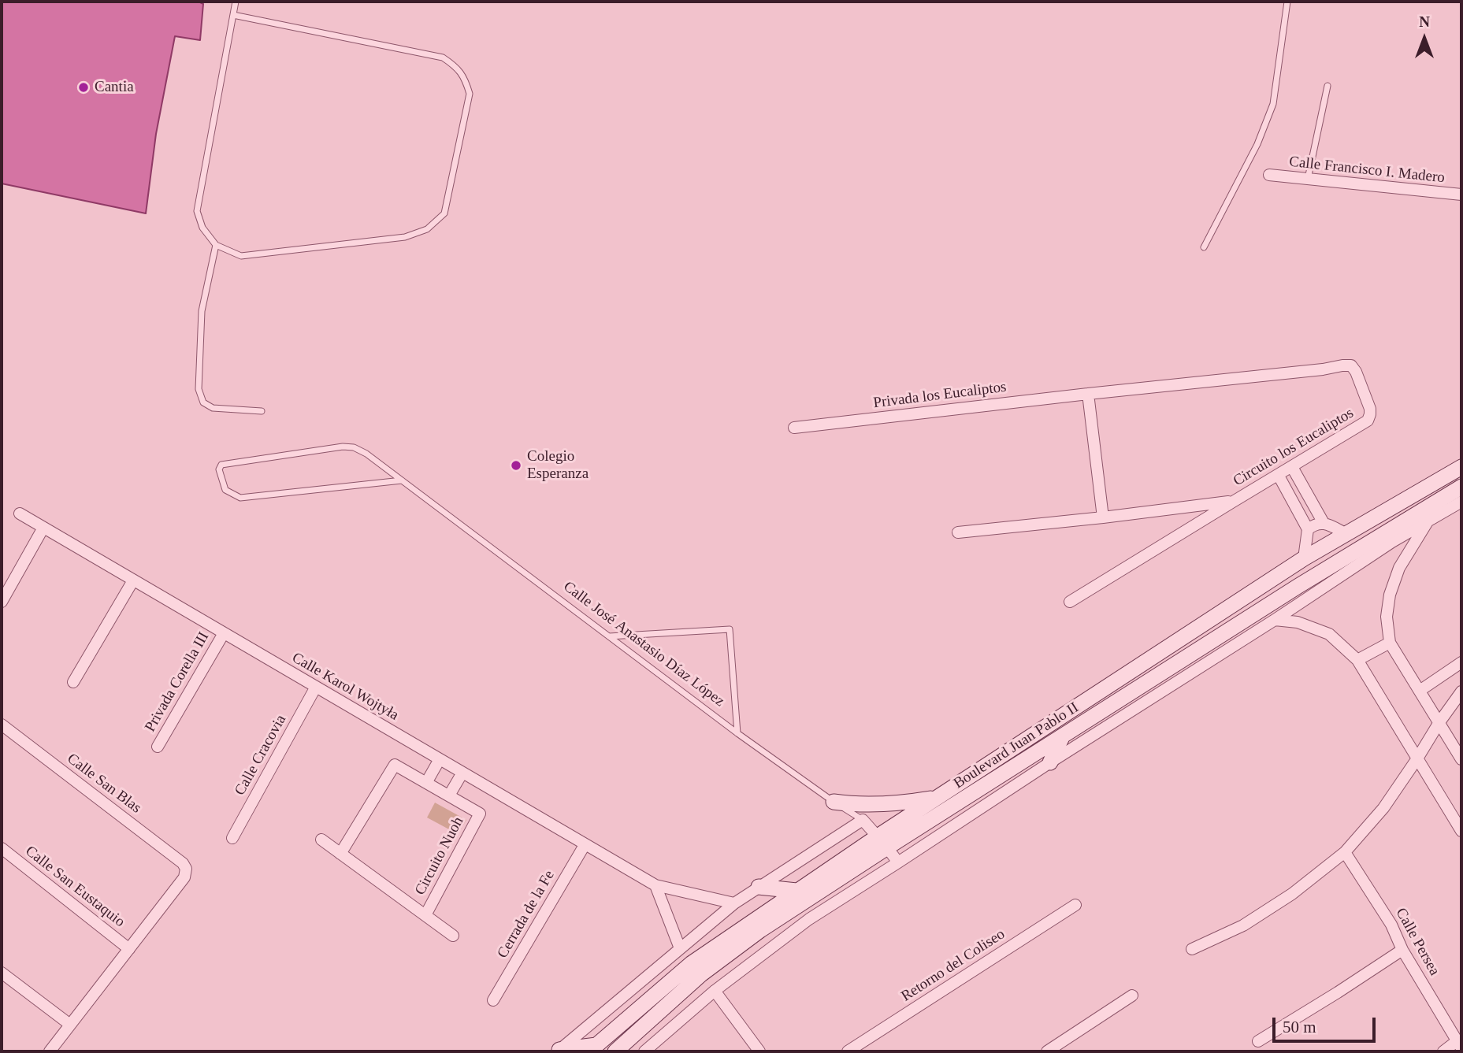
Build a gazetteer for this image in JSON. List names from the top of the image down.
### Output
{
  "streets": {
    "main road": ["Boulevard Juan Pablo II"],
    "street": [
      "Calle Francisco I. Madero",
      "Privada los Eucaliptos",
      "Circuito los Eucaliptos",
      "Calle José Anastasio Díaz López",
      "Privada Corella III",
      "Calle Karol Wojtyła",
      "Calle Cracovia",
      "Calle San Blas",
      "Circuito Nuoh",
      "Calle San Eustaquio",
      "Cerrada de la Fe",
      "Calle Persea",
      "Retorno del Coliseo"
    ]
  },
  "crossings": [
    ["Privada los Eucaliptos", "Circuito los Eucaliptos"],
    ["Calle José Anastasio Díaz López", "Boulevard Juan Pablo II"],
    ["Privada Corella III", "Calle Karol Wojtyła"],
    ["Calle Karol Wojtyła", "Calle Cracovia"],
    ["Calle Karol Wojtyła", "Circuito Nuoh"],
    ["Calle Karol Wojtyła", "Cerrada de la Fe"],
    ["Calle San Blas", "Calle San Eustaquio"]
  ],
  "places": ["Cantia", "Colegio Esperanza"],
  "scale_bar": "50 m",
  "north": "top"
}
